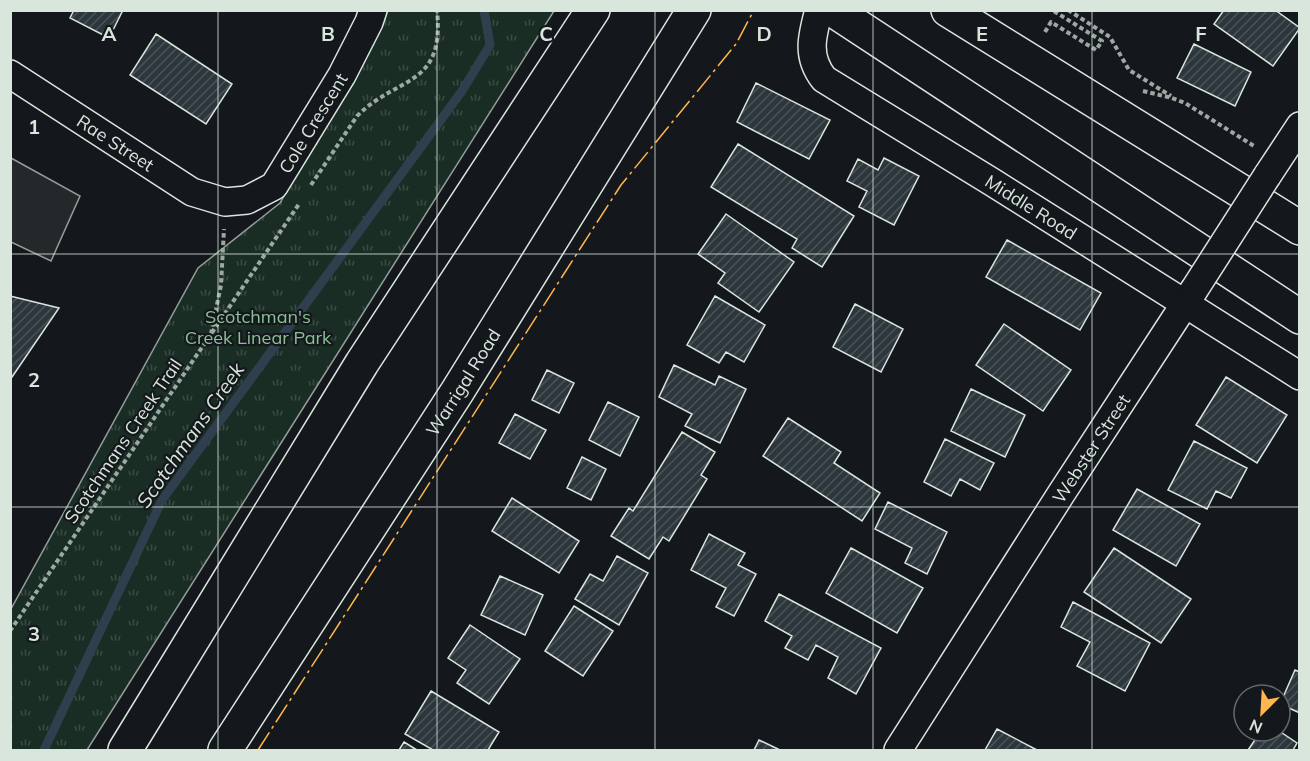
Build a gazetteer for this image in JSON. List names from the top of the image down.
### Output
{
  "streets": {
    "main road": ["Warrigal Road"],
    "street": [
      "Cole Crescent",
      "Rae Street",
      "Middle Road",
      "Webster Street"
    ],
    "path": ["Scotchmans Creek Trail"]
  },
  "crossings": [
    ["Cole Crescent", "Rae Street"],
    ["Middle Road", "Webster Street"]
  ],
  "water": ["Scotchmans Creek"],
  "parks": ["Scotchman's Creek Linear Park"],
  "north": "bottom left",
  "grid": {
    "columns": [
      "A",
      "B",
      "C",
      "D",
      "E",
      "F"
    ],
    "rows": ["1", "2", "3"]
  }
}
